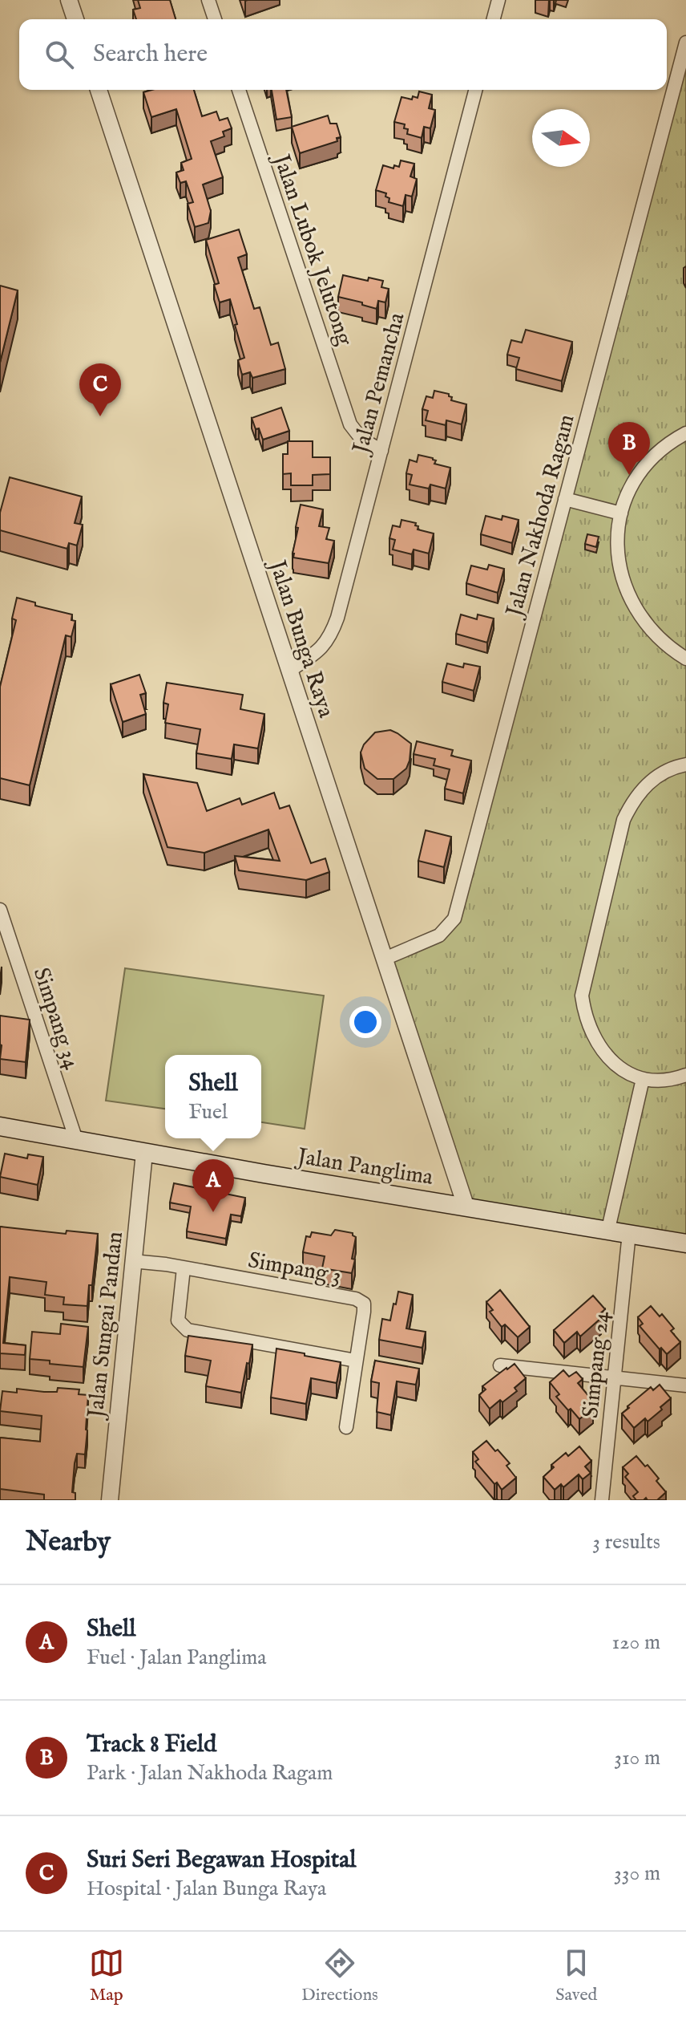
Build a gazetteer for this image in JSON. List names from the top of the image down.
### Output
{
  "streets": {
    "main road": ["Jalan Panglima"],
    "street": [
      "Jalan Lubok Jelutong",
      "Jalan Pemancha",
      "Jalan Nakhoda Ragam",
      "Jalan Bunga Raya",
      "Simpang 34",
      "Simpang 3",
      "Jalan Sungai Pandan",
      "Simpang 24"
    ]
  },
  "crossings": [
    ["Jalan Lubok Jelutong", "Jalan Pemancha"],
    ["Jalan Pemancha", "Jalan Bunga Raya"],
    ["Jalan Nakhoda Ragam", "Jalan Bunga Raya"],
    ["Jalan Bunga Raya", "Jalan Panglima"],
    ["Simpang 34", "Jalan Panglima"],
    ["Jalan Panglima", "Jalan Sungai Pandan"],
    ["Jalan Panglima", "Simpang 24"],
    ["Simpang 3", "Jalan Sungai Pandan"]
  ],
  "north": "right",
  "page": {
    "search": "Search here",
    "pins": ["C", "B", "A"],
    "popup": ["Shell", "Fuel"],
    "heading": ["Nearby", "3 results"],
    "list": [
      {
        "mark": "A",
        "name": "Shell",
        "note": "Fuel · Jalan Panglima",
        "value": "120 m"
      },
      {
        "mark": "B",
        "name": "Track 8 Field",
        "note": "Park · Jalan Nakhoda Ragam",
        "value": "310 m"
      },
      {
        "mark": "C",
        "name": "Suri Seri Begawan Hospital",
        "note": "Hospital · Jalan Bunga Raya",
        "value": "330 m"
      }
    ],
    "nav": ["Map", "Directions", "Saved"]
  }
}
